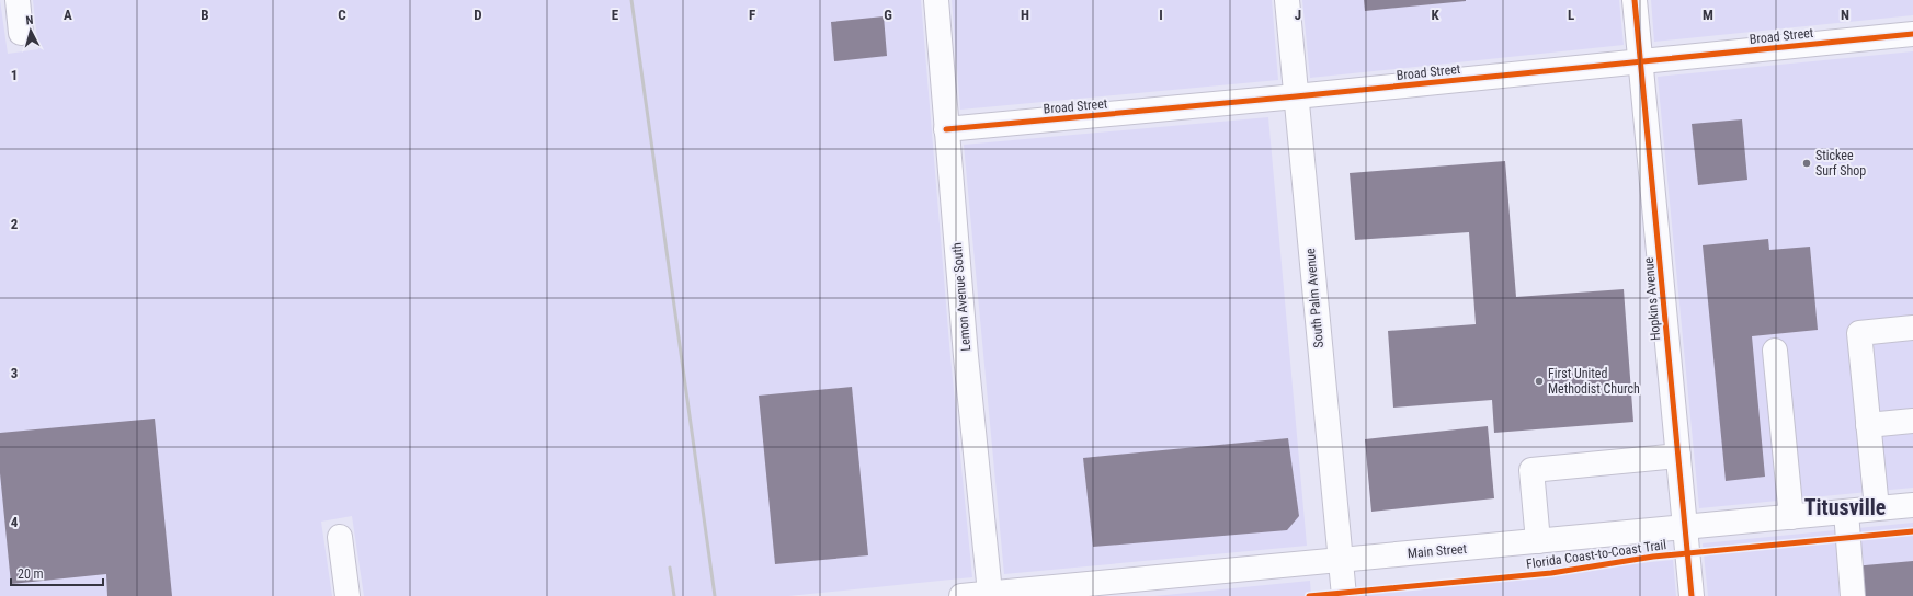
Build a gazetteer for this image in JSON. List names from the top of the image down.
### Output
{
  "streets": {
    "street": [
      "Broad Street",
      "Lemon Avenue South",
      "South Palm Avenue",
      "Hopkins Avenue",
      "Main Street"
    ],
    "cycle path": ["Florida Coast-to-Coast Trail"]
  },
  "crossings": [
    ["Broad Street", "Lemon Avenue South"],
    ["Broad Street", "South Palm Avenue"],
    ["Broad Street", "Hopkins Avenue"],
    ["Lemon Avenue South", "Main Street"],
    ["South Palm Avenue", "Main Street"],
    ["Hopkins Avenue", "Main Street"]
  ],
  "districts": ["Titusville"],
  "places": ["Stickee Surf Shop", "First United Methodist Church"],
  "scale_bar": "20 m",
  "north": "top",
  "grid": {
    "columns": [
      "A",
      "B",
      "C",
      "D",
      "E",
      "F",
      "G",
      "H",
      "I",
      "J",
      "K",
      "L",
      "M",
      "N"
    ],
    "rows": [
      "1",
      "2",
      "3",
      "4"
    ]
  }
}
